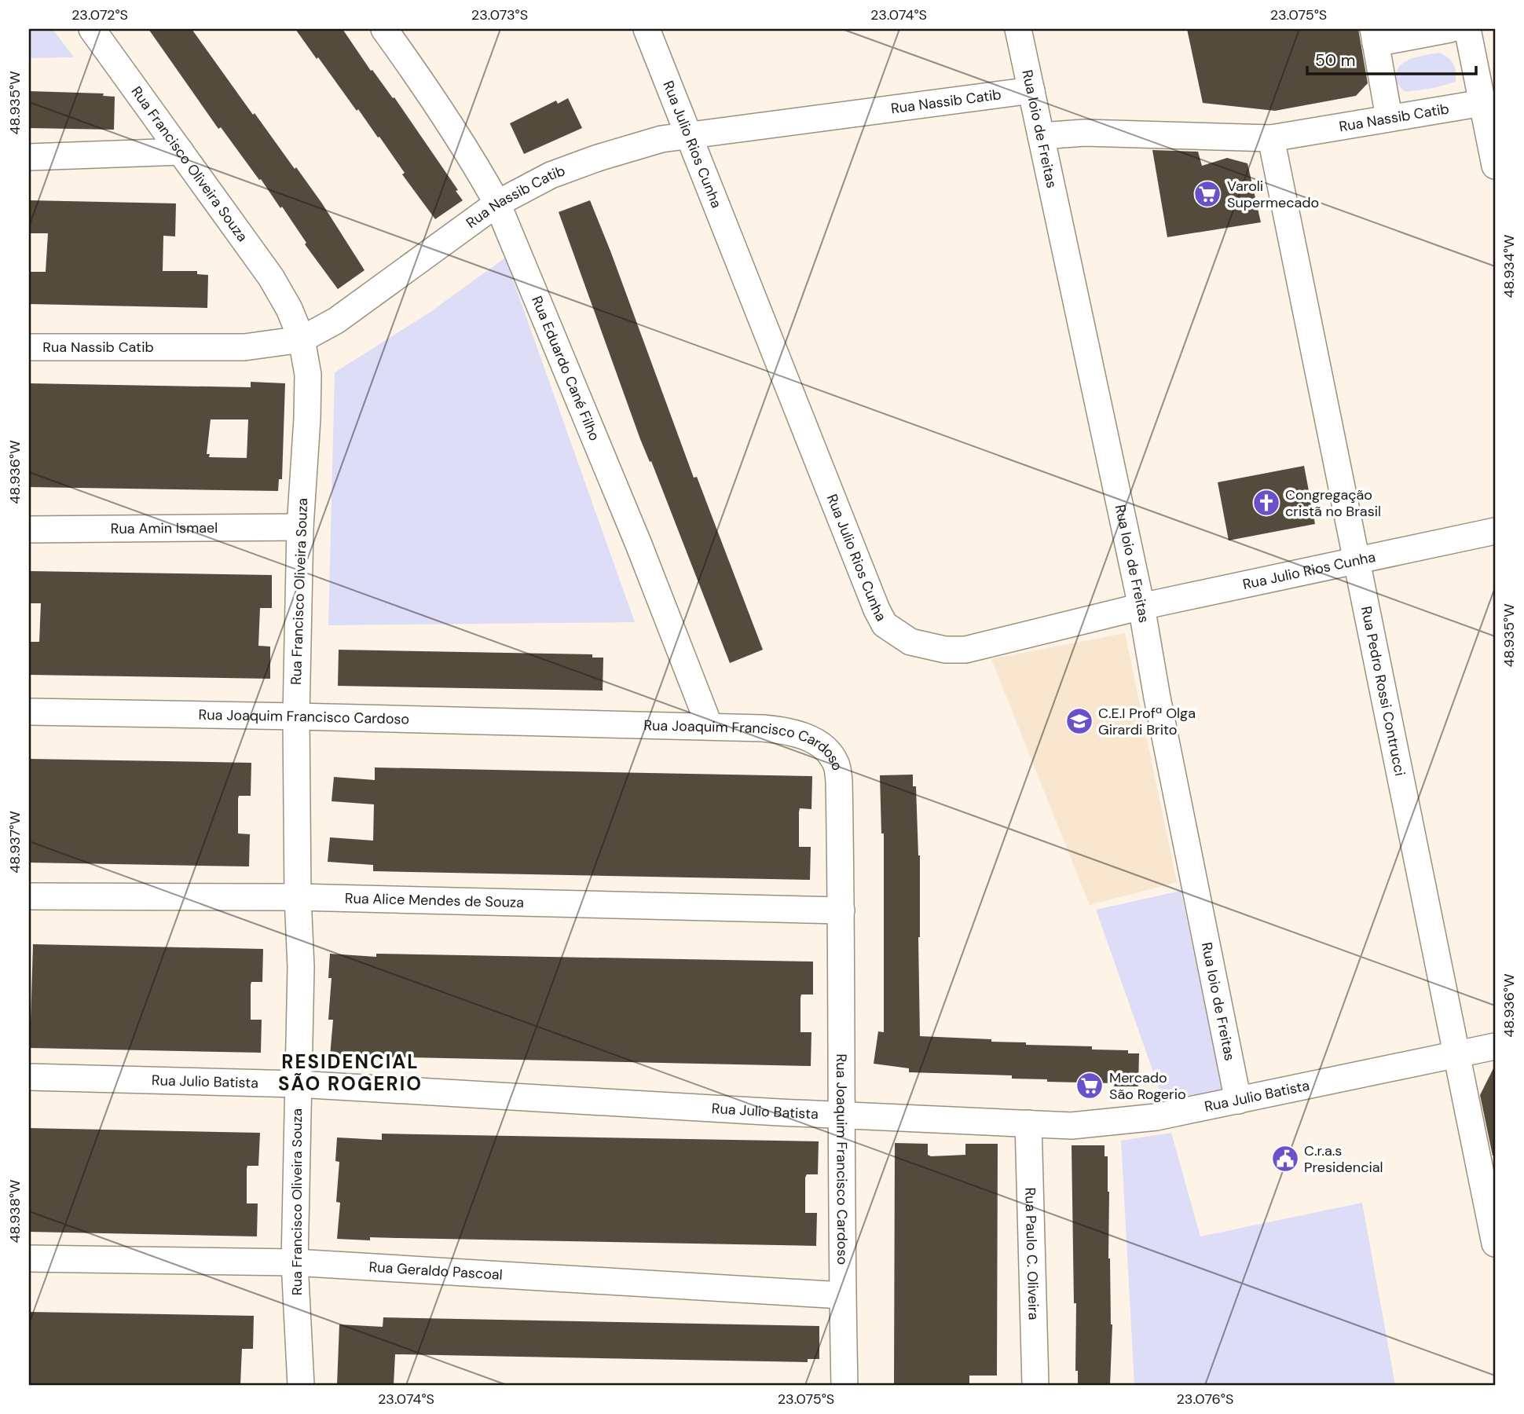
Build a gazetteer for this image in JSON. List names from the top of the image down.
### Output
{
  "streets": {
    "street": [
      "Rua Nassib Catib",
      "Rua Ioio de Freitas",
      "Rua Julio Rios Cunha",
      "Rua Francisco Oliveira Souza",
      "Rua Eduardo Cané Filho",
      "Rua Amin Ismael",
      "Rua Pedro Rossi Contrucci",
      "Rua Joaquim Francisco Cardoso",
      "Rua Alice Mendes de Souza",
      "Rua Julio Batista",
      "Rua Paulo C. Oliveira",
      "Rua Geraldo Pascoal"
    ]
  },
  "crossings": [
    ["Rua Nassib Catib", "Rua Ioio de Freitas"],
    ["Rua Nassib Catib", "Rua Julio Rios Cunha"],
    ["Rua Nassib Catib", "Rua Francisco Oliveira Souza"],
    ["Rua Nassib Catib", "Rua Eduardo Cané Filho"],
    ["Rua Nassib Catib", "Rua Pedro Rossi Contrucci"],
    ["Rua Ioio de Freitas", "Rua Julio Rios Cunha"],
    ["Rua Ioio de Freitas", "Rua Julio Batista"],
    ["Rua Julio Rios Cunha", "Rua Pedro Rossi Contrucci"],
    ["Rua Francisco Oliveira Souza", "Rua Amin Ismael"],
    ["Rua Francisco Oliveira Souza", "Rua Joaquim Francisco Cardoso"],
    ["Rua Francisco Oliveira Souza", "Rua Alice Mendes de Souza"],
    ["Rua Francisco Oliveira Souza", "Rua Julio Batista"],
    ["Rua Francisco Oliveira Souza", "Rua Geraldo Pascoal"],
    ["Rua Eduardo Cané Filho", "Rua Joaquim Francisco Cardoso"],
    ["Rua Pedro Rossi Contrucci", "Rua Julio Batista"],
    ["Rua Joaquim Francisco Cardoso", "Rua Alice Mendes de Souza"],
    ["Rua Joaquim Francisco Cardoso", "Rua Julio Batista"],
    ["Rua Joaquim Francisco Cardoso", "Rua Geraldo Pascoal"],
    ["Rua Julio Batista", "Rua Paulo C. Oliveira"]
  ],
  "districts": ["RESIDENCIAL SÃO ROGERIO"],
  "places": {
    "supermarket": ["Varoli Supermecado", "Mercado São Rogerio"],
    "church": ["Congregação cristã no Brasil"],
    "school or university": ["C.E.I Profª Olga Girardi Brito"],
    "public building": ["C.r.a.s Presidencial"]
  },
  "scale_bar": "50 m",
  "coordinates": [
    "23.072°S",
    "23.073°S",
    "23.074°S",
    "23.075°S",
    "48.935°W",
    "48.934°W",
    "48.936°W",
    "48.937°W",
    "48.938°W",
    "23.076°S"
  ]
}
